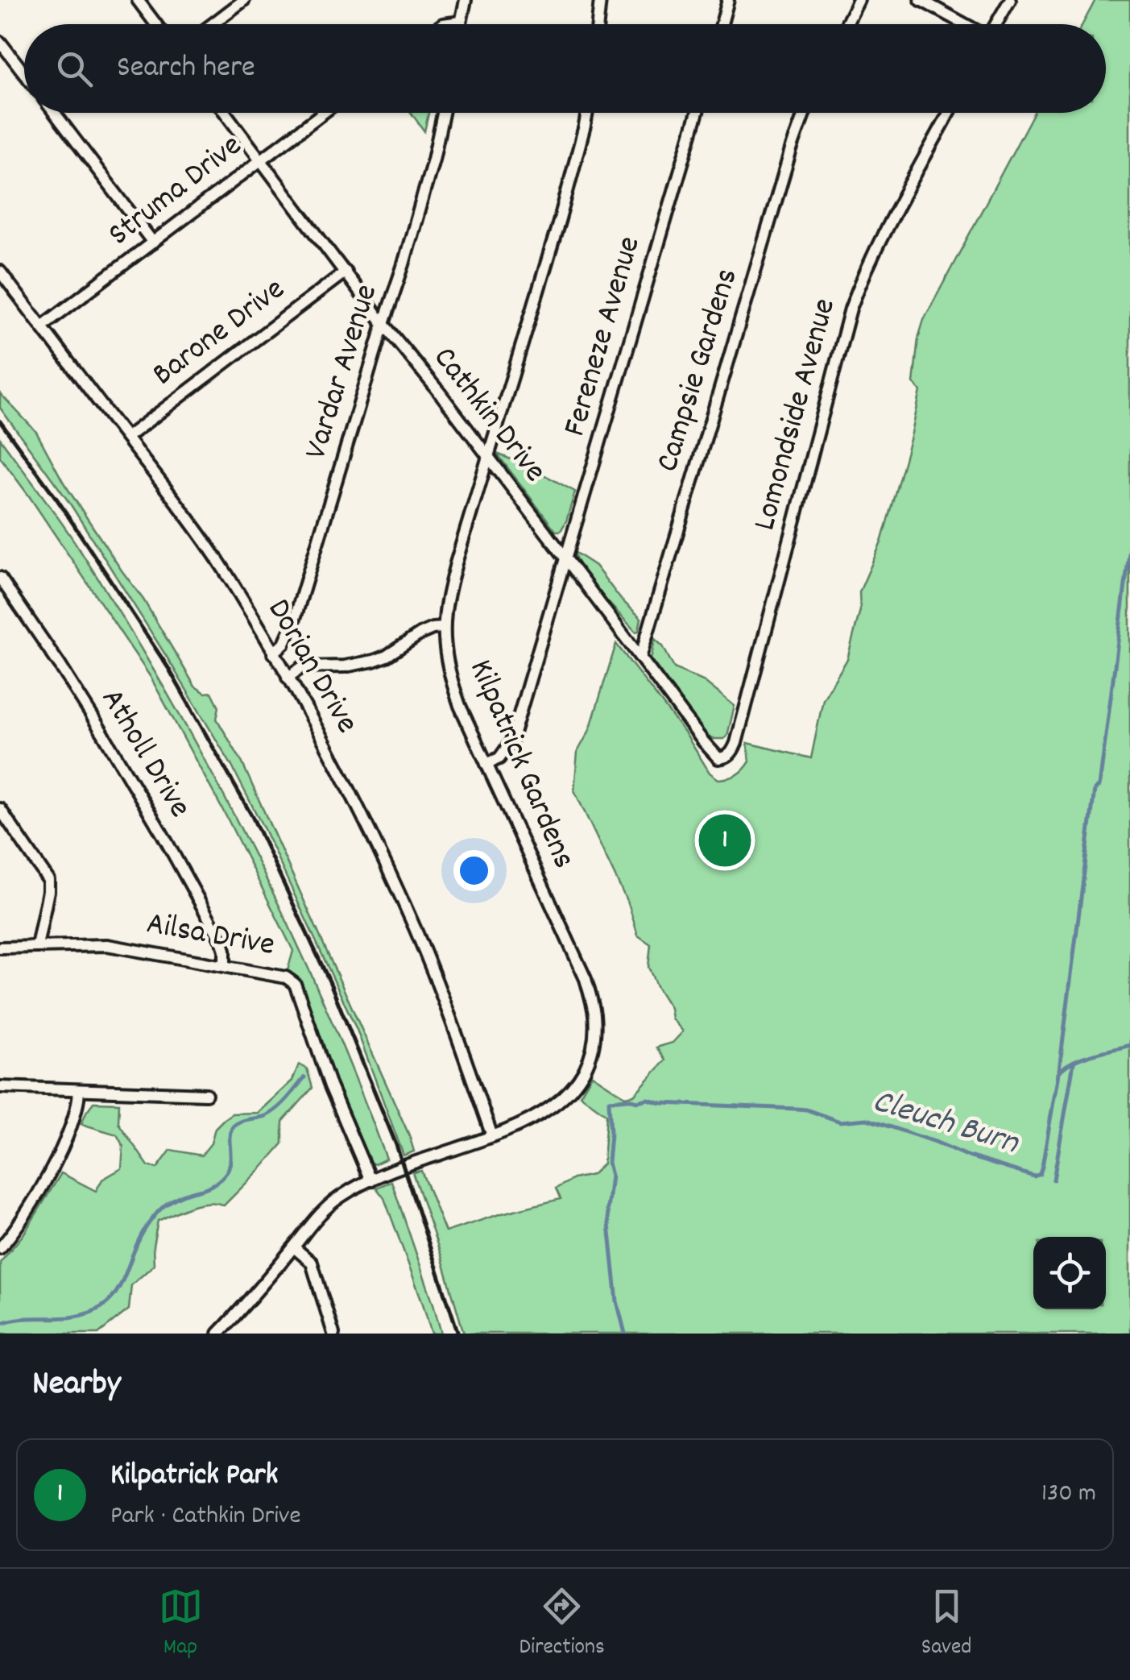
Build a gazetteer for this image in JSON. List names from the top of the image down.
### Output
{
  "streets": {
    "street": [
      "Struma Drive",
      "Barone Drive",
      "Fereneze Avenue",
      "Campsie Gardens",
      "Vardar Avenue",
      "Lomondside Avenue",
      "Cathkin Drive",
      "Dorian Drive",
      "Atholl Drive",
      "Kilpatrick Gardens",
      "Ailsa Drive"
    ]
  },
  "crossings": [
    ["Struma Drive", "Cathkin Drive"],
    ["Struma Drive", "Dorian Drive"],
    ["Barone Drive", "Cathkin Drive"],
    ["Barone Drive", "Dorian Drive"],
    ["Fereneze Avenue", "Cathkin Drive"],
    ["Fereneze Avenue", "Kilpatrick Gardens"],
    ["Campsie Gardens", "Cathkin Drive"],
    ["Vardar Avenue", "Cathkin Drive"],
    ["Vardar Avenue", "Dorian Drive"],
    ["Lomondside Avenue", "Cathkin Drive"],
    ["Cathkin Drive", "Kilpatrick Gardens"],
    ["Dorian Drive", "Kilpatrick Gardens"],
    ["Atholl Drive", "Ailsa Drive"],
    ["Kilpatrick Gardens", "Ailsa Drive"]
  ],
  "water": ["Cleuch Burn"],
  "page": {
    "search": "Search here",
    "pins": "1",
    "heading": "Nearby",
    "list": [
      {
        "mark": "1",
        "name": "Kilpatrick Park",
        "note": "Park · Cathkin Drive",
        "value": "130 m"
      }
    ],
    "nav": ["Map", "Directions", "Saved"]
  }
}
